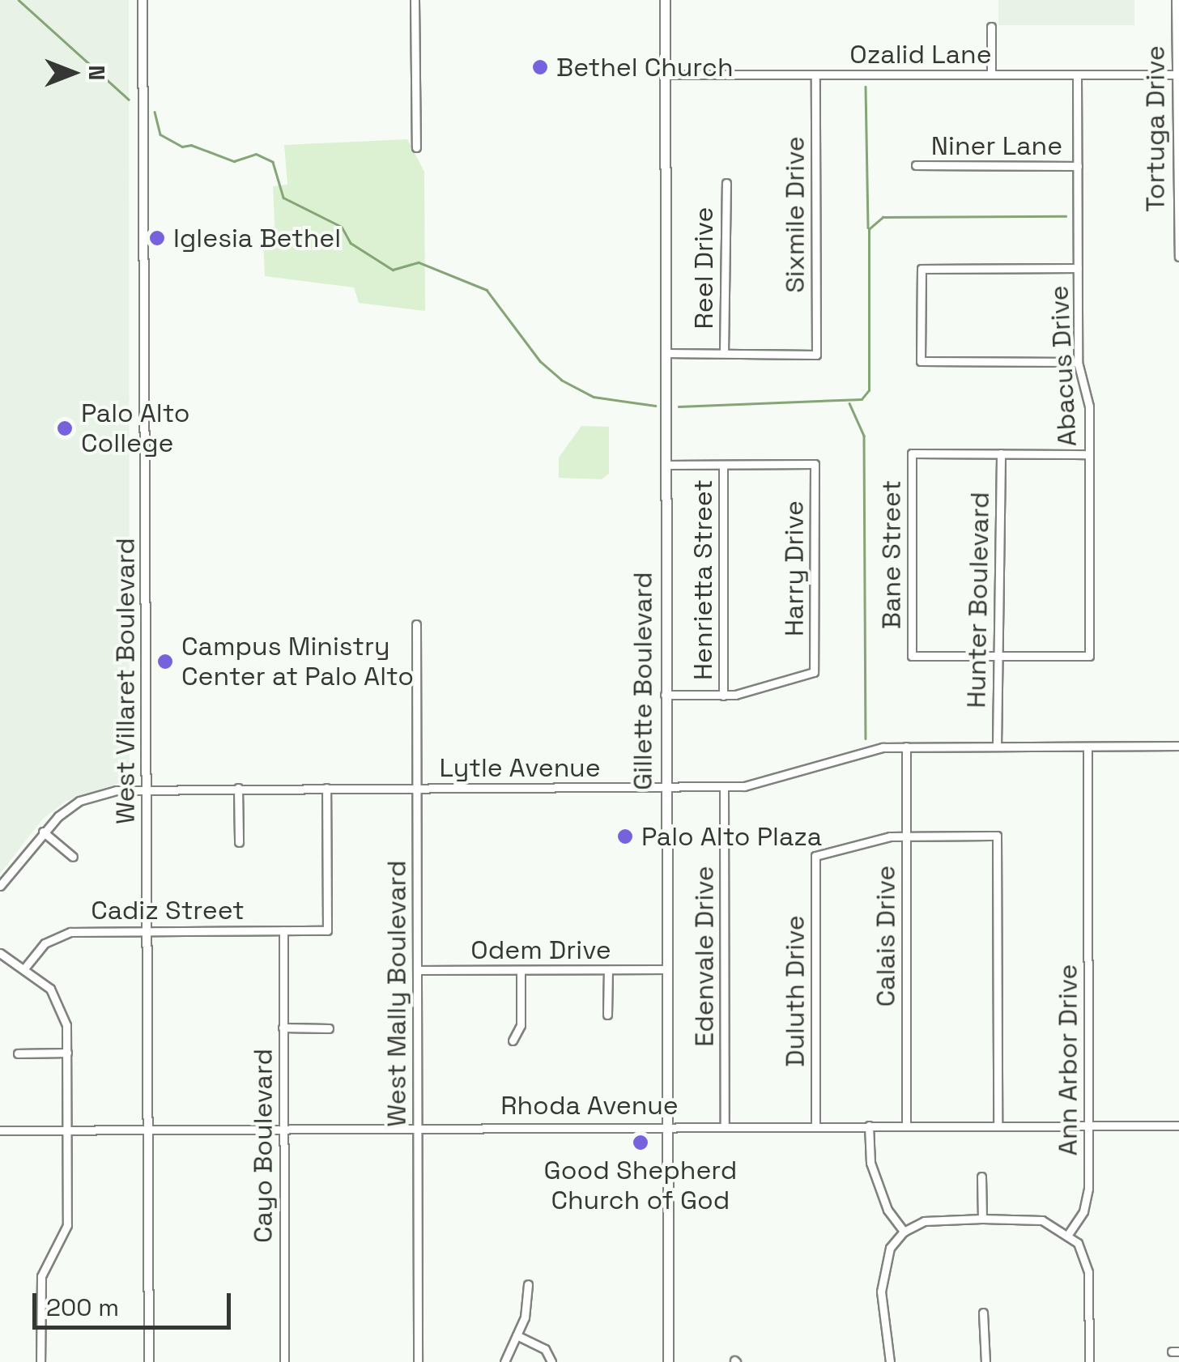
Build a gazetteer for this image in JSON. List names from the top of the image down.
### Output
{
  "streets": {
    "main road": ["Gillette Boulevard"],
    "street": [
      "Ozalid Lane",
      "Tortuga Drive",
      "Niner Lane",
      "Sixmile Drive",
      "Reel Drive",
      "Abacus Drive",
      "Bane Street",
      "Harry Drive",
      "Henrietta Street",
      "Hunter Boulevard",
      "West Villaret Boulevard",
      "Lytle Avenue",
      "Cadiz Street",
      "Calais Drive",
      "Odem Drive",
      "Edenvale Drive",
      "Duluth Drive",
      "West Mally Boulevard",
      "Ann Arbor Drive",
      "Rhoda Avenue",
      "Cayo Boulevard"
    ]
  },
  "crossings": [
    ["Ozalid Lane", "Tortuga Drive"],
    ["Ozalid Lane", "Sixmile Drive"],
    ["Ozalid Lane", "Abacus Drive"],
    ["Ozalid Lane", "Gillette Boulevard"],
    ["Niner Lane", "Abacus Drive"],
    ["Sixmile Drive", "Reel Drive"],
    ["Abacus Drive", "Bane Street"],
    ["Abacus Drive", "Hunter Boulevard"],
    ["Bane Street", "Hunter Boulevard"],
    ["Harry Drive", "Henrietta Street"],
    ["Hunter Boulevard", "Lytle Avenue"],
    ["West Villaret Boulevard", "Lytle Avenue"],
    ["West Villaret Boulevard", "Cadiz Street"],
    ["West Villaret Boulevard", "Rhoda Avenue"],
    ["Gillette Boulevard", "Lytle Avenue"],
    ["Gillette Boulevard", "Odem Drive"],
    ["Gillette Boulevard", "Rhoda Avenue"],
    ["Lytle Avenue", "Cadiz Street"],
    ["Lytle Avenue", "Calais Drive"],
    ["Lytle Avenue", "Edenvale Drive"],
    ["Lytle Avenue", "West Mally Boulevard"],
    ["Lytle Avenue", "Ann Arbor Drive"],
    ["Cadiz Street", "Cayo Boulevard"],
    ["Calais Drive", "Duluth Drive"],
    ["Calais Drive", "Rhoda Avenue"],
    ["Odem Drive", "West Mally Boulevard"],
    ["Edenvale Drive", "Rhoda Avenue"],
    ["Duluth Drive", "Rhoda Avenue"],
    ["West Mally Boulevard", "Rhoda Avenue"],
    ["Ann Arbor Drive", "Rhoda Avenue"],
    ["Rhoda Avenue", "Cayo Boulevard"]
  ],
  "places": [
    "Bethel Church",
    "Iglesia Bethel",
    "Palo Alto College",
    "Campus Ministry Center at Palo Alto",
    "Palo Alto Plaza",
    "Good Shepherd Church of God"
  ],
  "scale_bar": "200 m",
  "north": "right"
}
